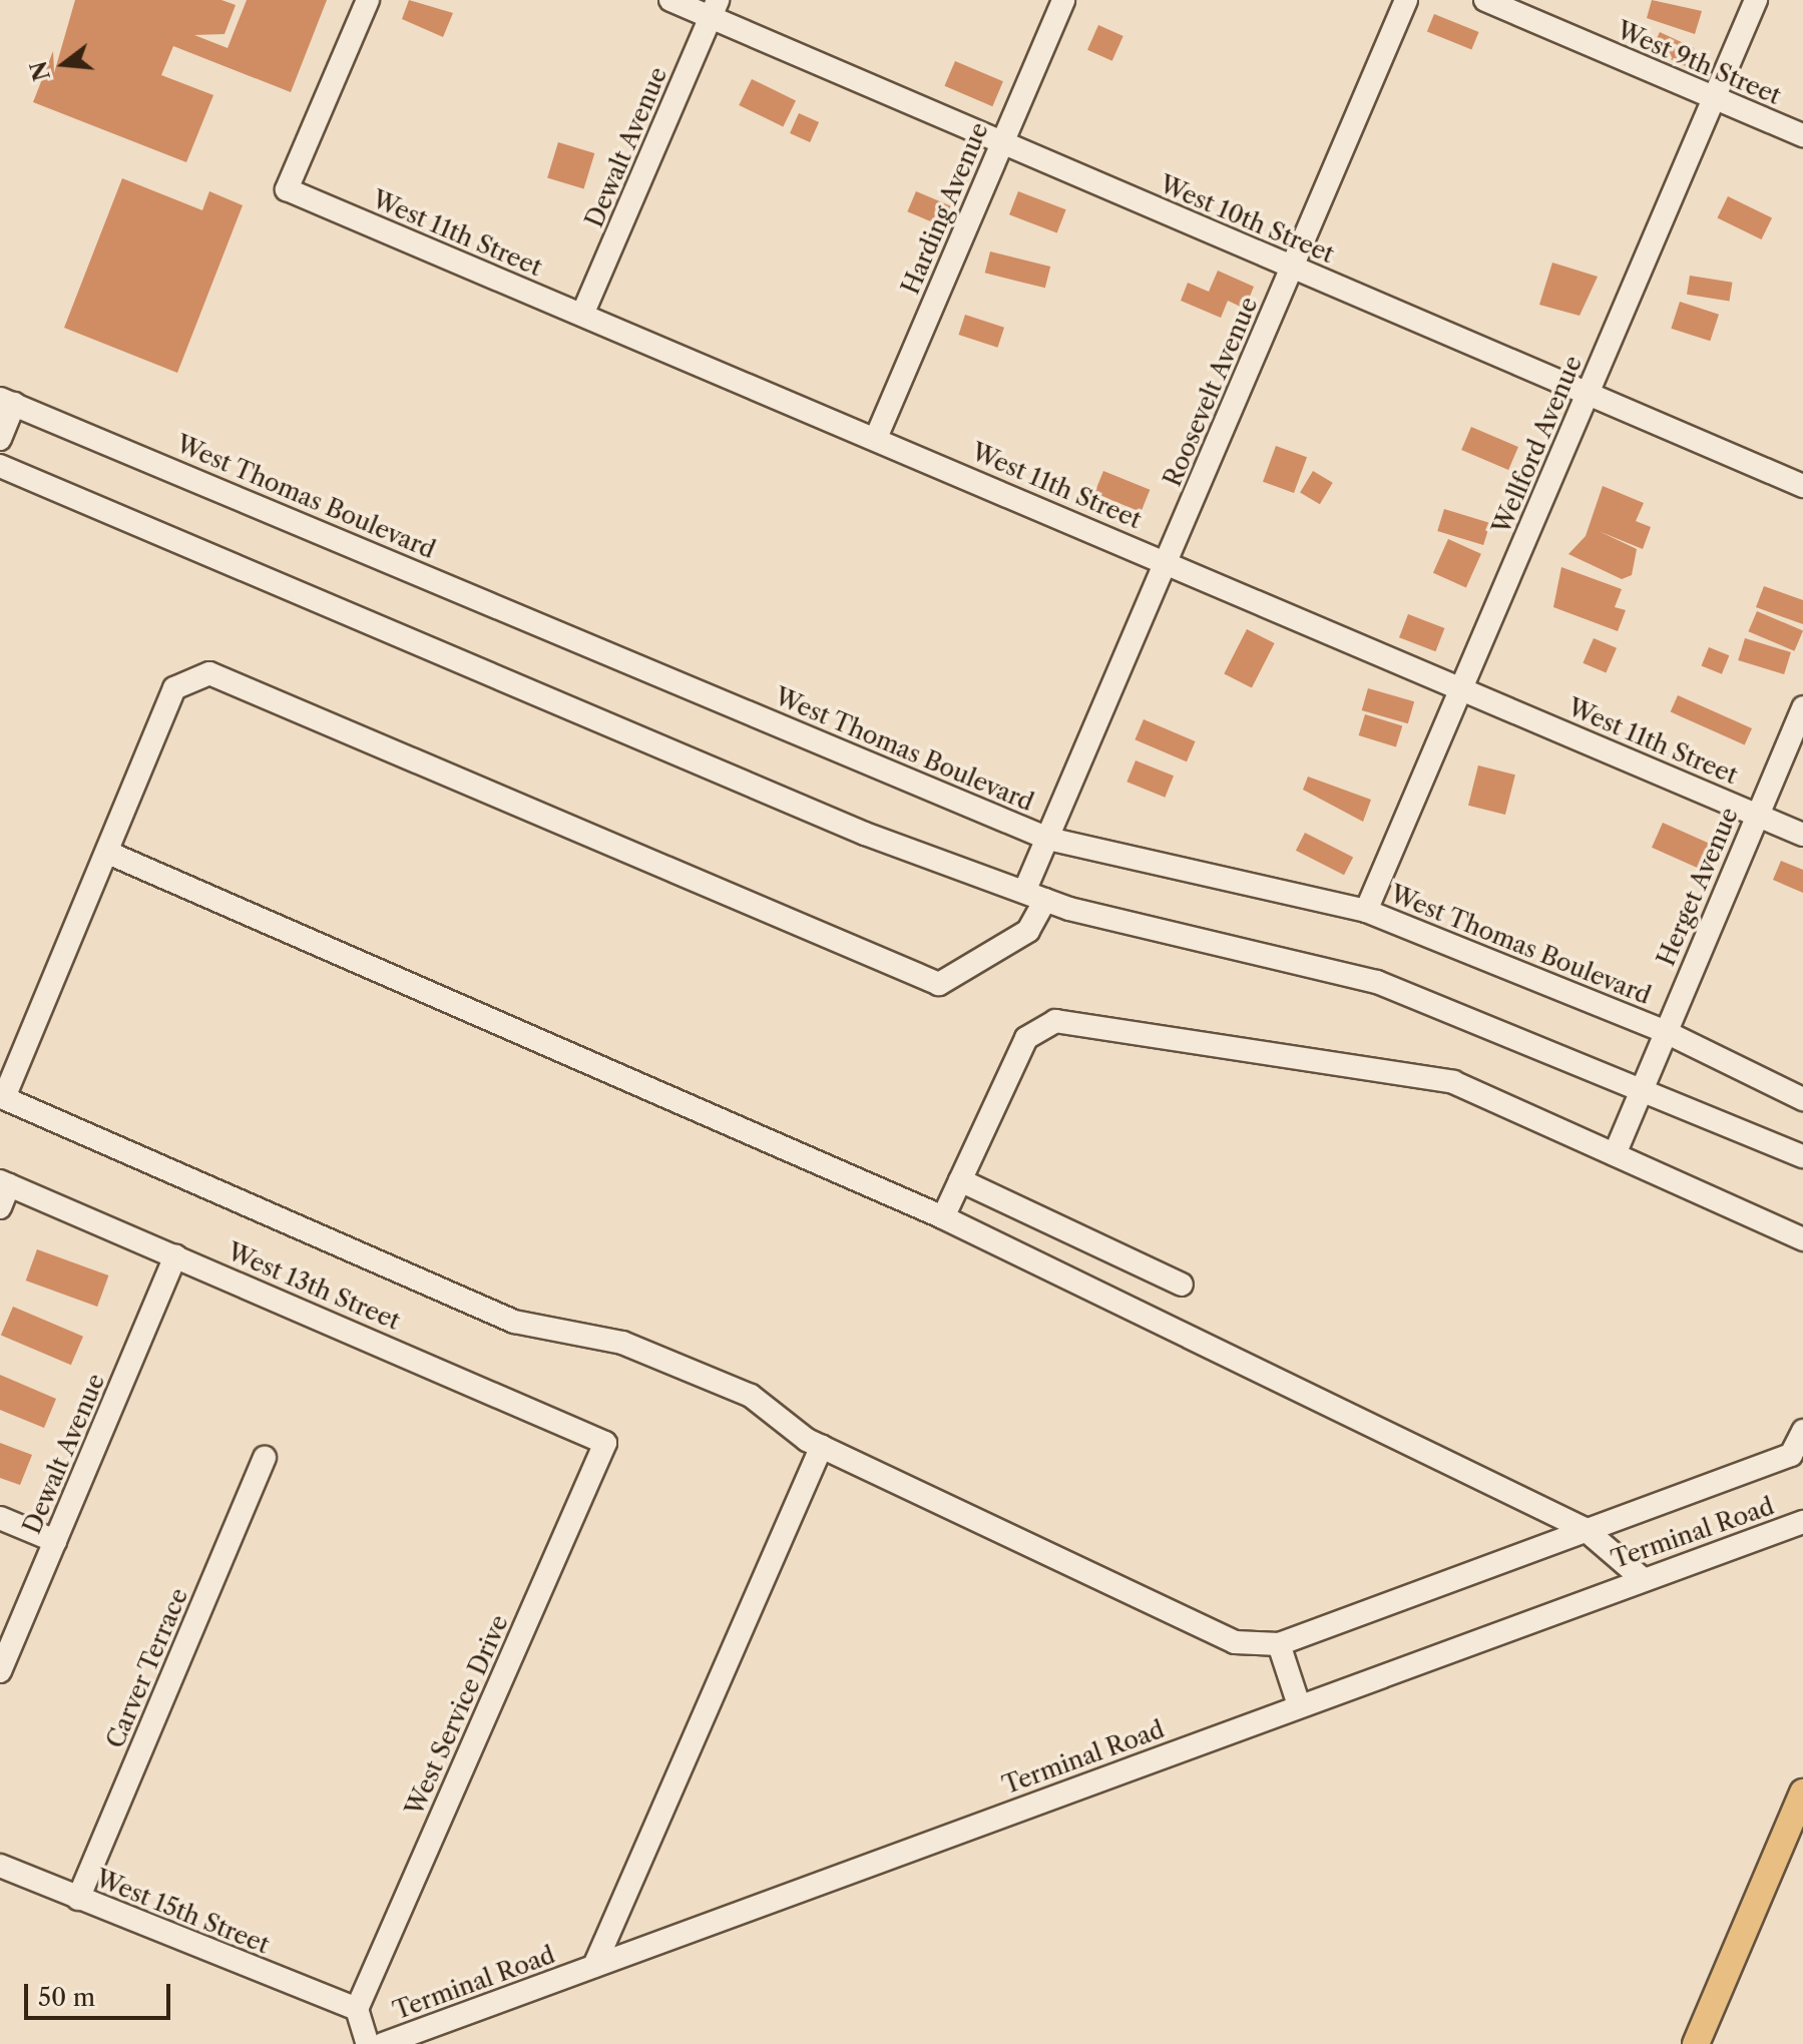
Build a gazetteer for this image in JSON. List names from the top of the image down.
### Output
{
  "streets": {
    "street": [
      "West 9th Street",
      "Dewalt Avenue",
      "Harding Avenue",
      "West 10th Street",
      "West 11th Street",
      "Roosevelt Avenue",
      "Wellford Avenue",
      "West Thomas Boulevard",
      "Herget Avenue",
      "West 13th Street",
      "Terminal Road",
      "Carver Terrace",
      "West Service Drive",
      "West 15th Street"
    ]
  },
  "crossings": [
    ["West 9th Street", "Wellford Avenue"],
    ["Dewalt Avenue", "West 10th Street"],
    ["Dewalt Avenue", "West 11th Street"],
    ["Dewalt Avenue", "West 13th Street"],
    ["Harding Avenue", "West 10th Street"],
    ["Harding Avenue", "West 11th Street"],
    ["West 10th Street", "Roosevelt Avenue"],
    ["West 10th Street", "Wellford Avenue"],
    ["West 11th Street", "Roosevelt Avenue"],
    ["West 11th Street", "Wellford Avenue"],
    ["West 11th Street", "Herget Avenue"],
    ["Roosevelt Avenue", "West Thomas Boulevard"],
    ["Wellford Avenue", "West Thomas Boulevard"],
    ["West Thomas Boulevard", "Herget Avenue"],
    ["West 13th Street", "West Service Drive"],
    ["Carver Terrace", "West 15th Street"],
    ["West Service Drive", "West 15th Street"]
  ],
  "scale_bar": "50 m",
  "north": "left"
}
